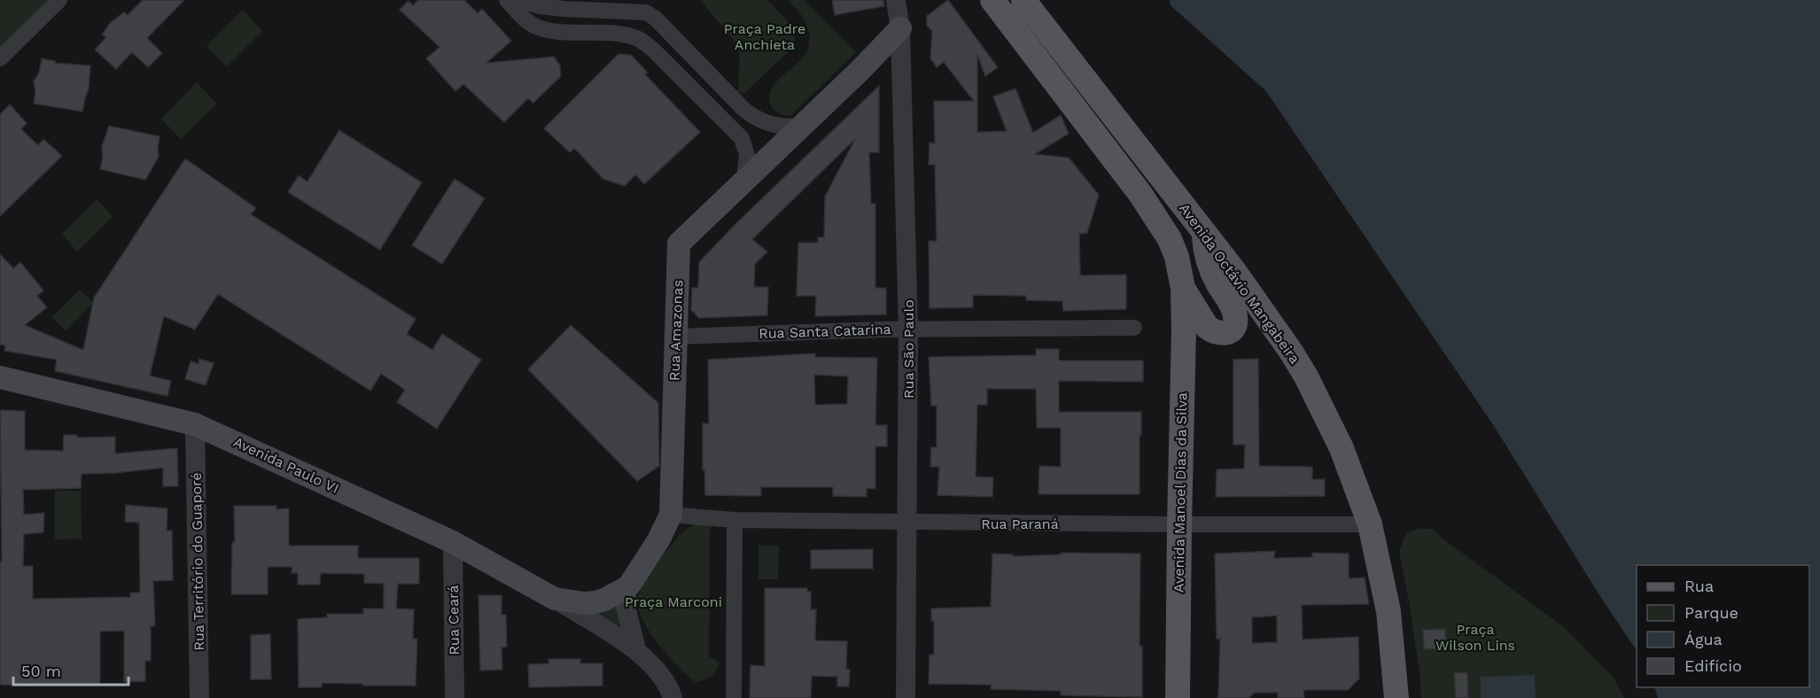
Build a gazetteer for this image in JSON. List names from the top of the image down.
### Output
{
  "streets": {
    "main road": [
      "Avenida Octávio Mangabeira",
      "Rua Amazonas",
      "Avenida Paulo VI",
      "Avenida Manoel Dias da Silva"
    ],
    "street": [
      "Rua Santa Catarina",
      "Rua São Paulo",
      "Rua Paraná",
      "Rua Território do Guaporé",
      "Rua Ceará"
    ]
  },
  "crossings": [
    ["Avenida Octávio Mangabeira", "Avenida Manoel Dias da Silva"],
    ["Avenida Octávio Mangabeira", "Rua Paraná"],
    ["Rua Amazonas", "Rua Santa Catarina"],
    ["Rua Amazonas", "Rua São Paulo"],
    ["Rua Amazonas", "Avenida Paulo VI"],
    ["Rua Amazonas", "Rua Paraná"],
    ["Rua Santa Catarina", "Rua São Paulo"],
    ["Rua São Paulo", "Rua Paraná"],
    ["Avenida Paulo VI", "Rua Território do Guaporé"],
    ["Avenida Paulo VI", "Rua Ceará"],
    ["Avenida Manoel Dias da Silva", "Rua Paraná"]
  ],
  "parks": ["Praça Padre Anchieta", "Praça Marconi", "Praça Wilson Lins"],
  "legend": [
    "Rua",
    "Parque",
    "Água",
    "Edifício"
  ],
  "scale_bar": "50 m"
}
